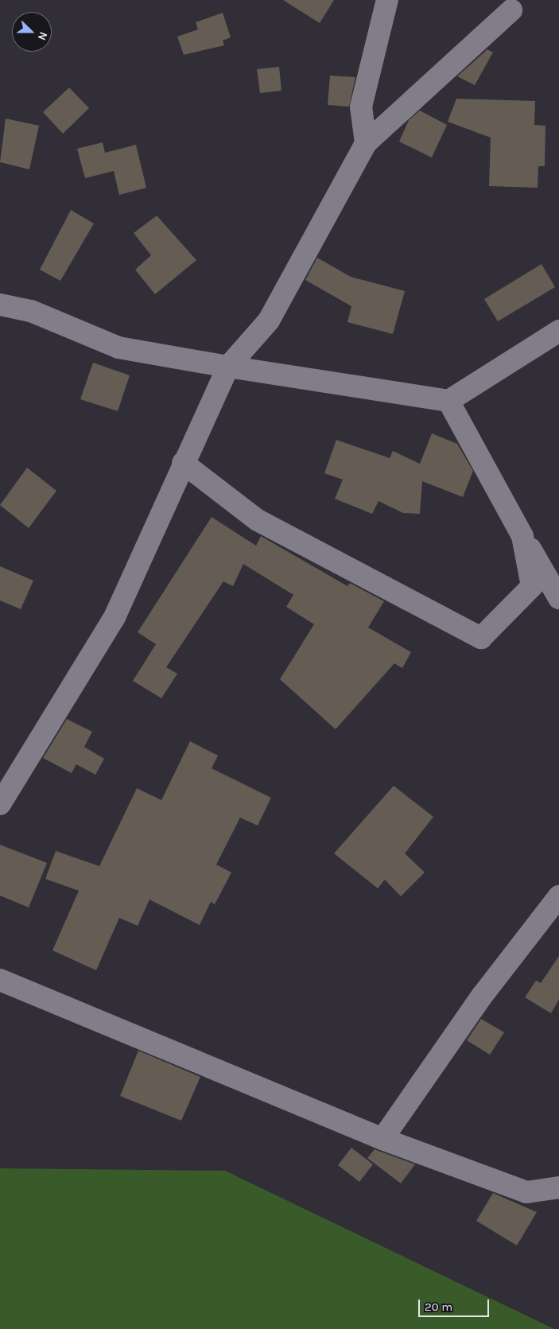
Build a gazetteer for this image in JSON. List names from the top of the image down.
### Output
{
  "scale_bar": "20 m",
  "north": "right"
}
